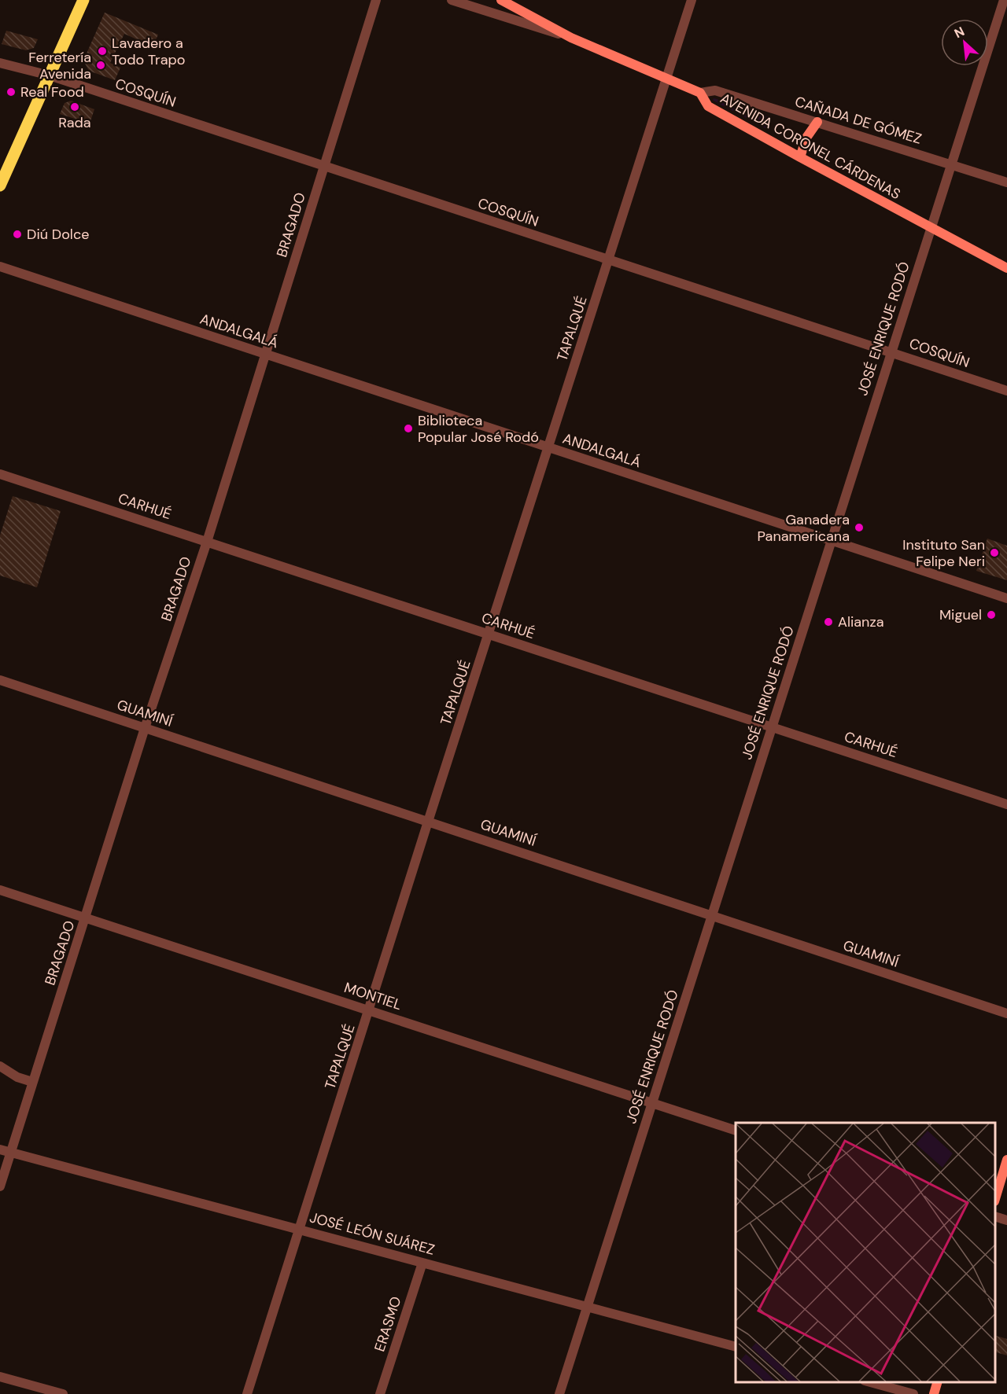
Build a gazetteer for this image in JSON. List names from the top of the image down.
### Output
{
  "streets": {
    "street": [
      "COSQUÍN",
      "CAÑADA DE GÓMEZ",
      "AVENIDA CORONEL CÁRDENAS",
      "BRAGADO",
      "TAPALQUÉ",
      "JOSÉ ENRIQUE RODÓ",
      "ANDALGALÁ",
      "CARHUÉ",
      "GUAMINÍ",
      "MONTIEL",
      "JOSÉ LEÓN SUÁREZ",
      "ERASMO"
    ]
  },
  "crossings": [
    ["COSQUÍN", "BRAGADO"],
    ["COSQUÍN", "TAPALQUÉ"],
    ["COSQUÍN", "JOSÉ ENRIQUE RODÓ"],
    ["CAÑADA DE GÓMEZ", "AVENIDA CORONEL CÁRDENAS"],
    ["CAÑADA DE GÓMEZ", "JOSÉ ENRIQUE RODÓ"],
    ["AVENIDA CORONEL CÁRDENAS", "TAPALQUÉ"],
    ["AVENIDA CORONEL CÁRDENAS", "JOSÉ ENRIQUE RODÓ"],
    ["BRAGADO", "ANDALGALÁ"],
    ["BRAGADO", "CARHUÉ"],
    ["BRAGADO", "GUAMINÍ"],
    ["BRAGADO", "MONTIEL"],
    ["BRAGADO", "JOSÉ LEÓN SUÁREZ"],
    ["TAPALQUÉ", "ANDALGALÁ"],
    ["TAPALQUÉ", "CARHUÉ"],
    ["TAPALQUÉ", "GUAMINÍ"],
    ["TAPALQUÉ", "MONTIEL"],
    ["TAPALQUÉ", "JOSÉ LEÓN SUÁREZ"],
    ["JOSÉ ENRIQUE RODÓ", "ANDALGALÁ"],
    ["JOSÉ ENRIQUE RODÓ", "CARHUÉ"],
    ["JOSÉ ENRIQUE RODÓ", "GUAMINÍ"],
    ["JOSÉ ENRIQUE RODÓ", "MONTIEL"],
    ["JOSÉ ENRIQUE RODÓ", "JOSÉ LEÓN SUÁREZ"],
    ["JOSÉ LEÓN SUÁREZ", "ERASMO"]
  ],
  "places": [
    "Lavadero a Todo Trapo",
    "Ferretería Avenida",
    "Real Food",
    "Rada",
    "Diú Dolce",
    "Biblioteca Popular José Rodó",
    "Ganadera Panamericana",
    "Instituto San Felipe Neri",
    "Miguel",
    "Alianza"
  ],
  "north": "top left"
}
